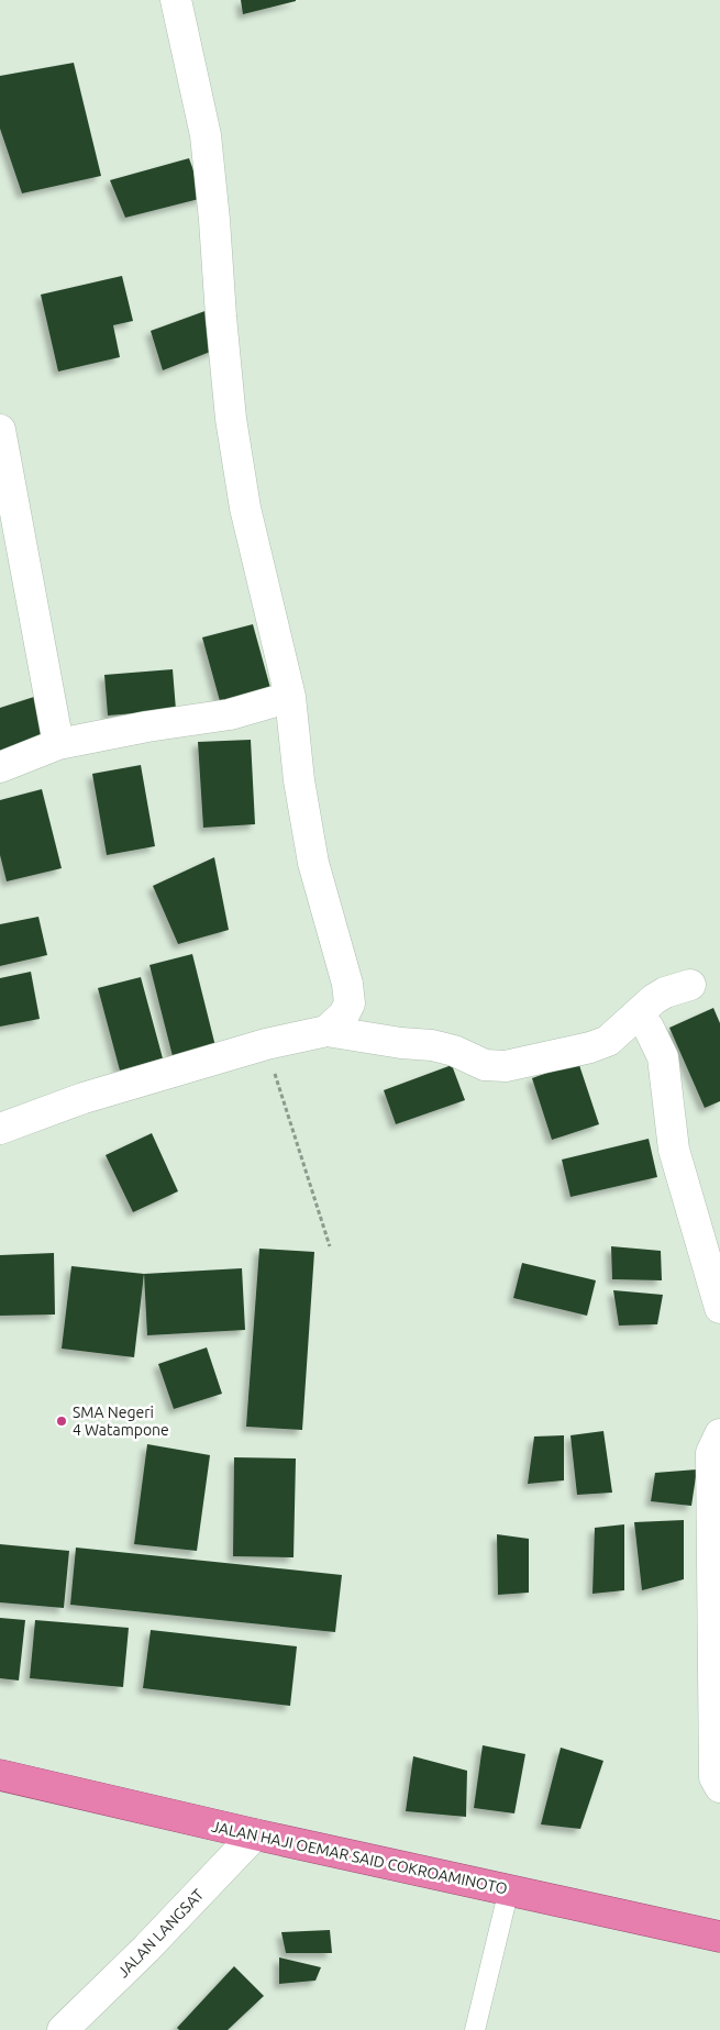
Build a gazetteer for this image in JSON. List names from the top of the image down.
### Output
{
  "streets": {
    "highway": ["JALAN HAJI OEMAR SAID COKROAMINOTO"],
    "street": ["JALAN LANGSAT"]
  },
  "crossings": [
    ["JALAN HAJI OEMAR SAID COKROAMINOTO", "JALAN LANGSAT"]
  ],
  "places": ["SMA Negeri 4 Watampone"]
}
